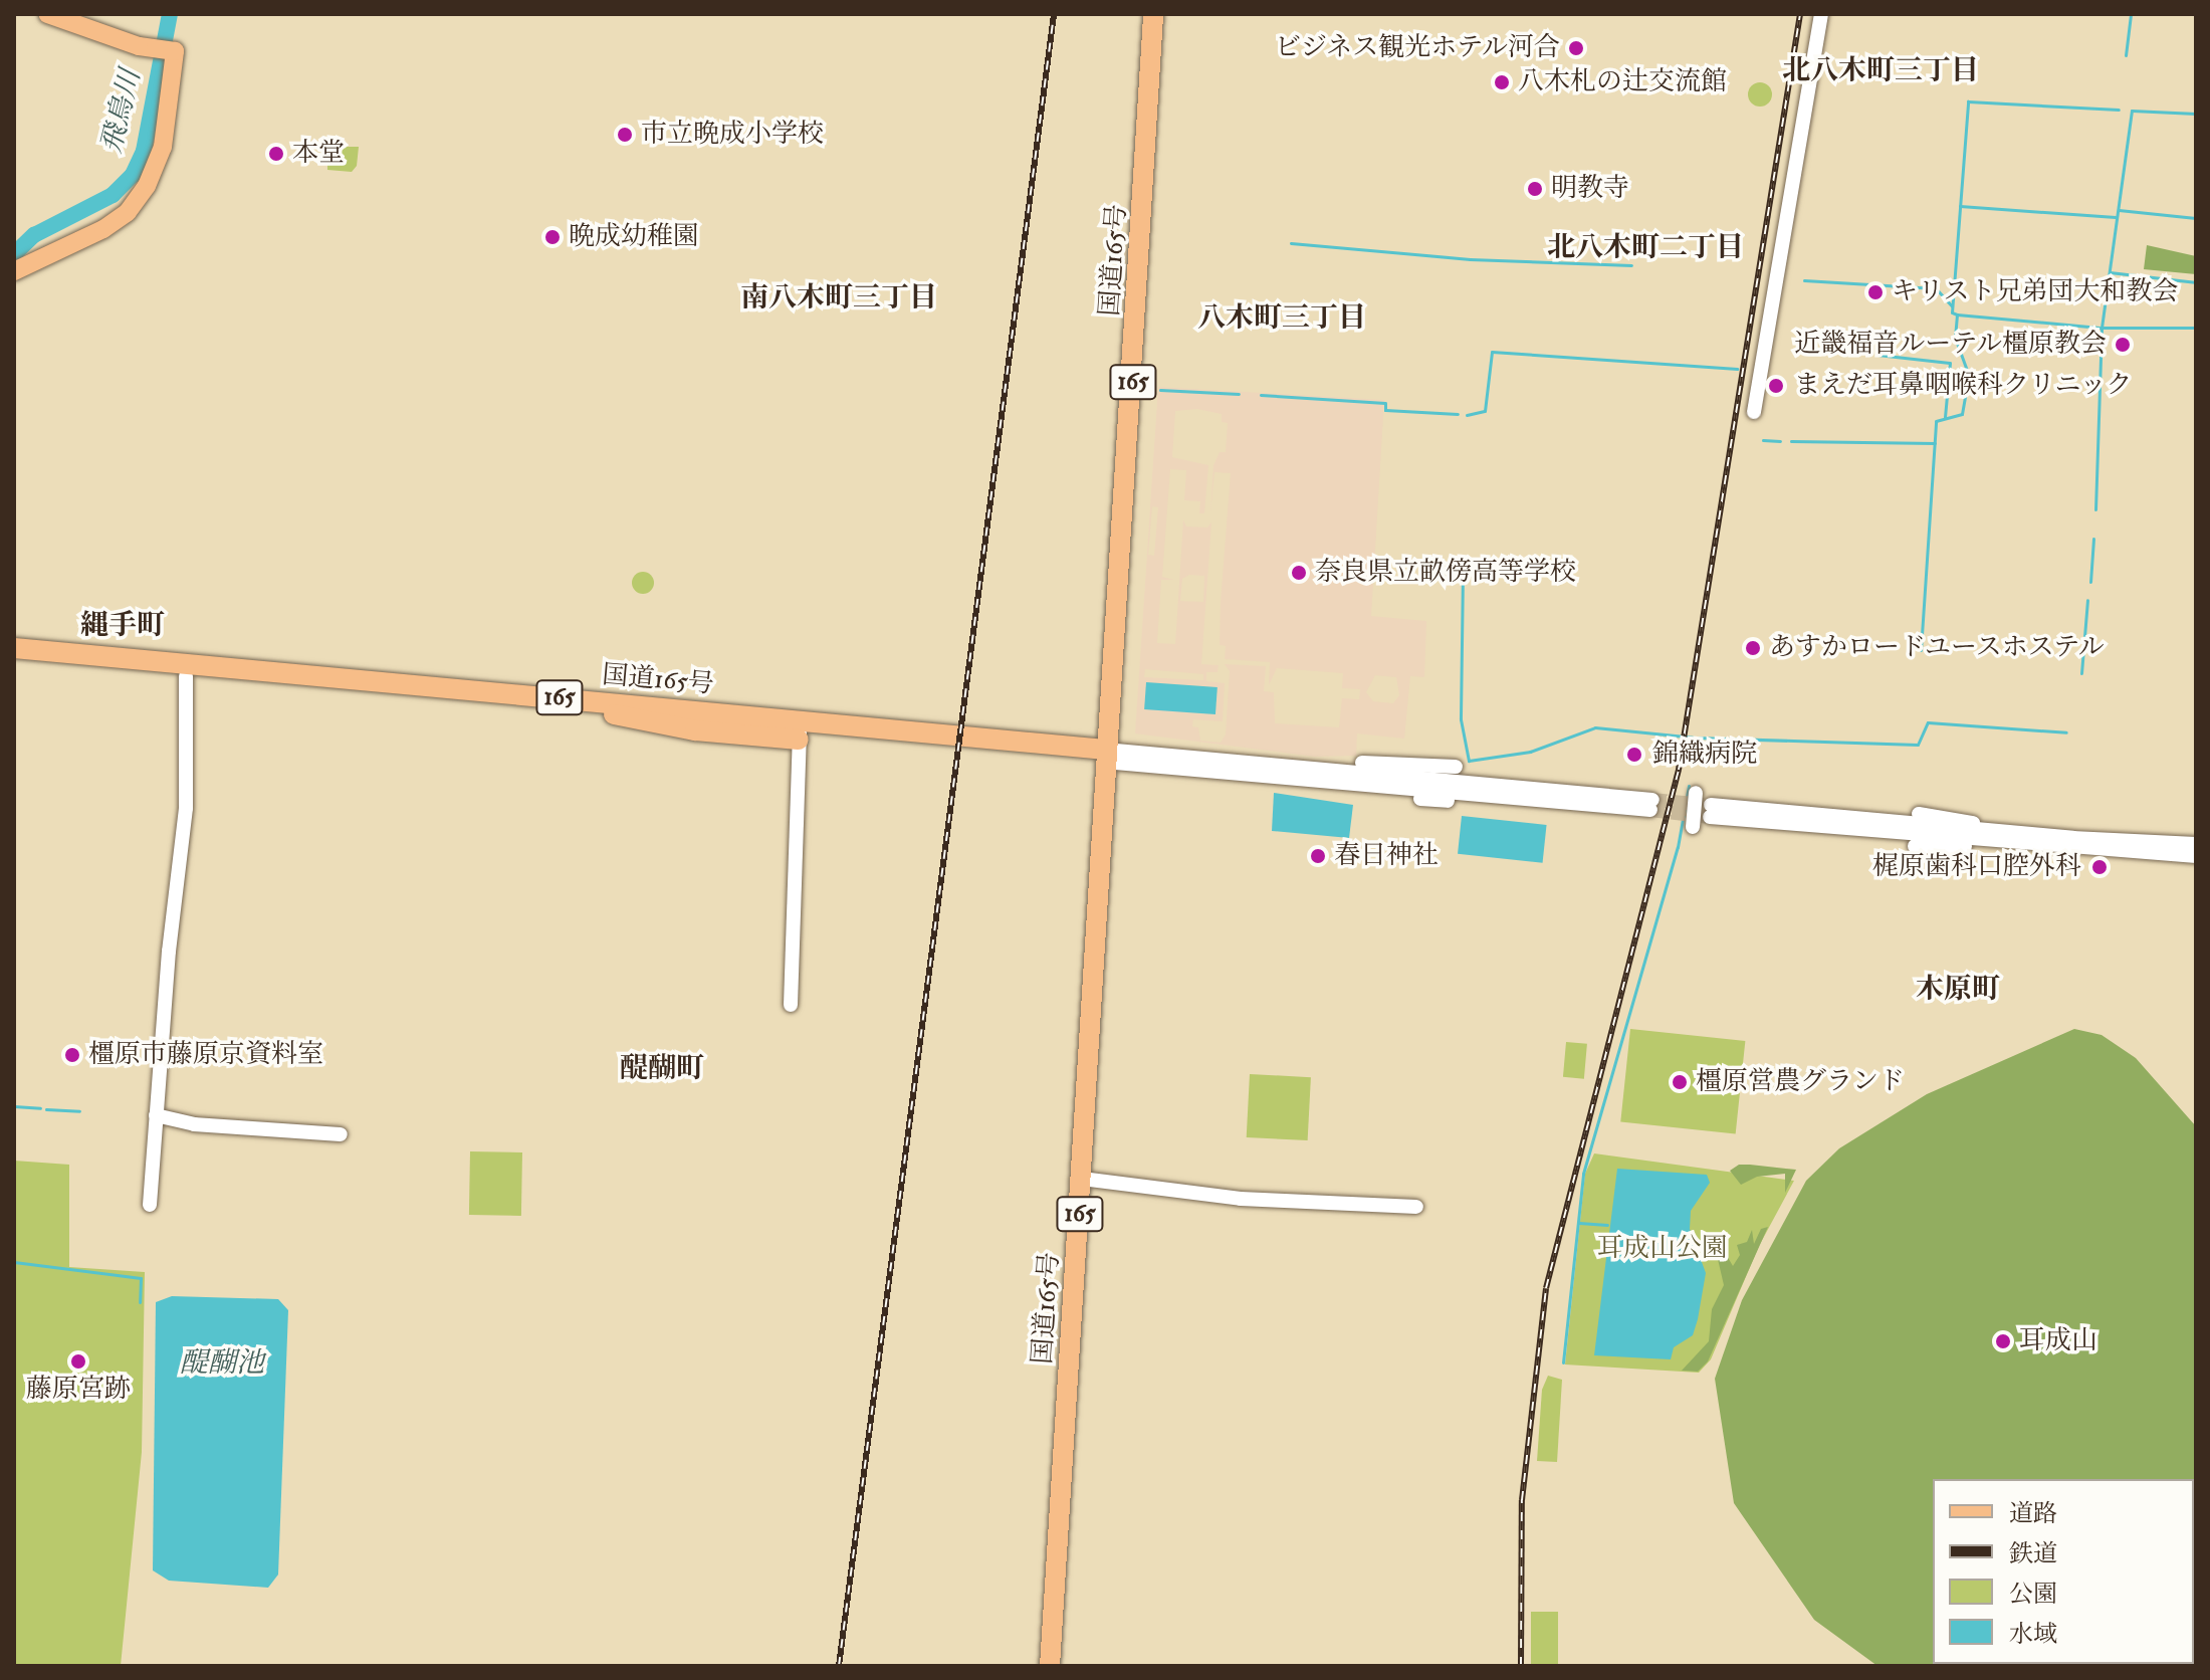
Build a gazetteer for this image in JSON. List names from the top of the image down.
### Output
{
  "streets": {
    "highway": ["国道165号", "165"]
  },
  "districts": [
    "北八木町三丁目",
    "北八木町二丁目",
    "南八木町三丁目",
    "八木町三丁目",
    "縄手町",
    "木原町",
    "醍醐町"
  ],
  "water": ["飛鳥川", "醍醐池"],
  "parks": ["耳成山公園"],
  "places": [
    "ビジネス観光ホテル河合",
    "八木札の辻交流館",
    "市立晩成小学校",
    "本堂",
    "明教寺",
    "晩成幼稚園",
    "キリスト兄弟団大和教会",
    "近畿福音ルーテル橿原教会",
    "まえだ耳鼻咽喉科クリニック",
    "奈良県立畝傍高等学校",
    "あすかロードユースホステル",
    "錦織病院",
    "春日神社",
    "梶原歯科口腔外科",
    "橿原市藤原京資料室",
    "橿原営農グランド",
    "耳成山",
    "藤原宮跡"
  ],
  "legend": [
    "道路",
    "鉄道",
    "公園",
    "水域"
  ]
}
